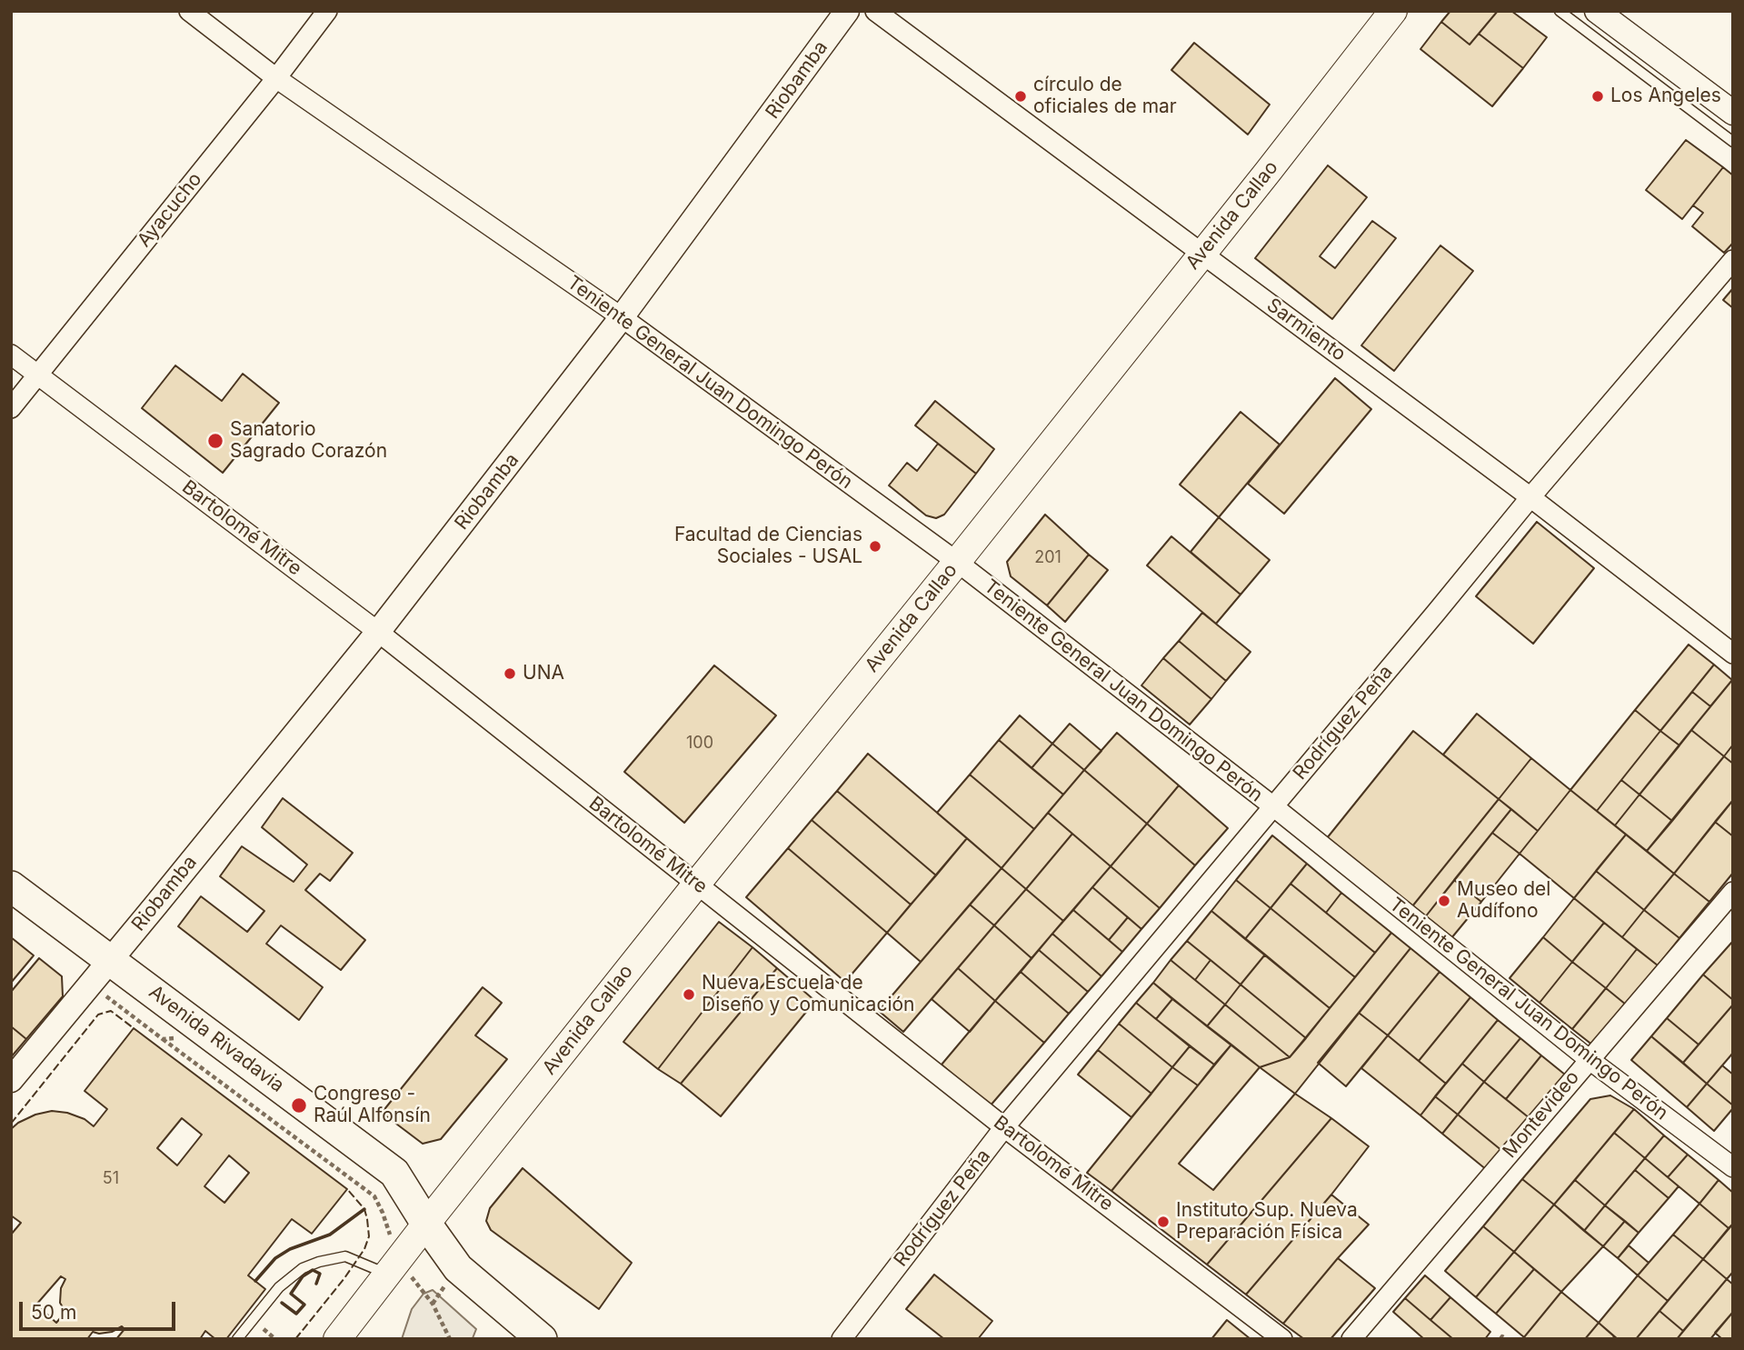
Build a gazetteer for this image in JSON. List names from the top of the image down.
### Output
{
  "streets": {
    "main road": ["Avenida Callao", "Avenida Rivadavia"],
    "street": [
      "Riobamba",
      "Ayacucho",
      "Sarmiento",
      "Teniente General Juan Domingo Perón",
      "Bartolomé Mitre",
      "Rodríguez Peña",
      "Montevideo"
    ]
  },
  "crossings": [
    ["Riobamba", "Teniente General Juan Domingo Perón"],
    ["Riobamba", "Bartolomé Mitre"],
    ["Riobamba", "Avenida Rivadavia"],
    ["Ayacucho", "Teniente General Juan Domingo Perón"],
    ["Ayacucho", "Bartolomé Mitre"],
    ["Avenida Callao", "Sarmiento"],
    ["Avenida Callao", "Teniente General Juan Domingo Perón"],
    ["Avenida Callao", "Bartolomé Mitre"],
    ["Avenida Callao", "Avenida Rivadavia"],
    ["Sarmiento", "Rodríguez Peña"],
    ["Teniente General Juan Domingo Perón", "Rodríguez Peña"],
    ["Teniente General Juan Domingo Perón", "Montevideo"],
    ["Bartolomé Mitre", "Rodríguez Peña"]
  ],
  "places": [
    "círculo de oficiales de mar",
    "Los Angeles",
    "Sanatorio Sagrado Corazón",
    "Facultad de Ciencias Sociales - USAL",
    "UNA",
    "Museo del Audífono",
    "Nueva Escuela de Diseño y Comunicación",
    "Congreso - Raúl Alfonsín",
    "Instituto Sup. Nueva Preparación Física"
  ],
  "house_numbers": ["201", "100", "51"],
  "scale_bar": "50 m"
}
